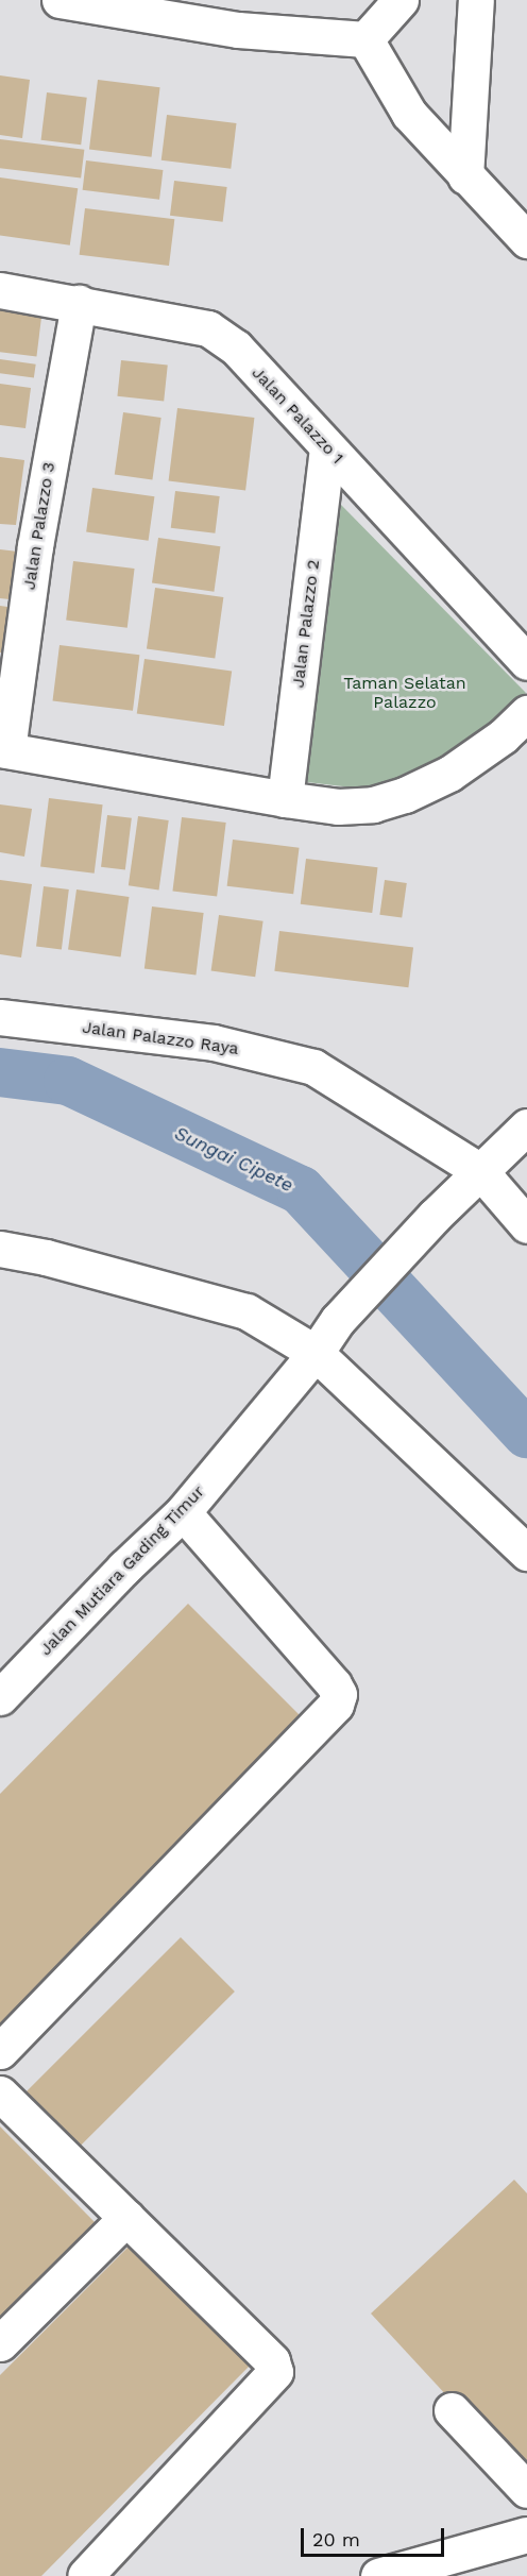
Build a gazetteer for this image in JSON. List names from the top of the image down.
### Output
{
  "streets": {
    "street": [
      "Jalan Palazzo 1",
      "Jalan Palazzo 3",
      "Jalan Palazzo 2",
      "Jalan Palazzo Raya",
      "Jalan Mutiara Gading Timur"
    ]
  },
  "crossings": [
    ["Jalan Palazzo 1", "Jalan Palazzo 3"],
    ["Jalan Palazzo 1", "Jalan Palazzo 2"],
    ["Jalan Palazzo Raya", "Jalan Mutiara Gading Timur"]
  ],
  "water": ["Sungai Cipete"],
  "parks": ["Taman Selatan Palazzo"],
  "scale_bar": "20 m"
}
